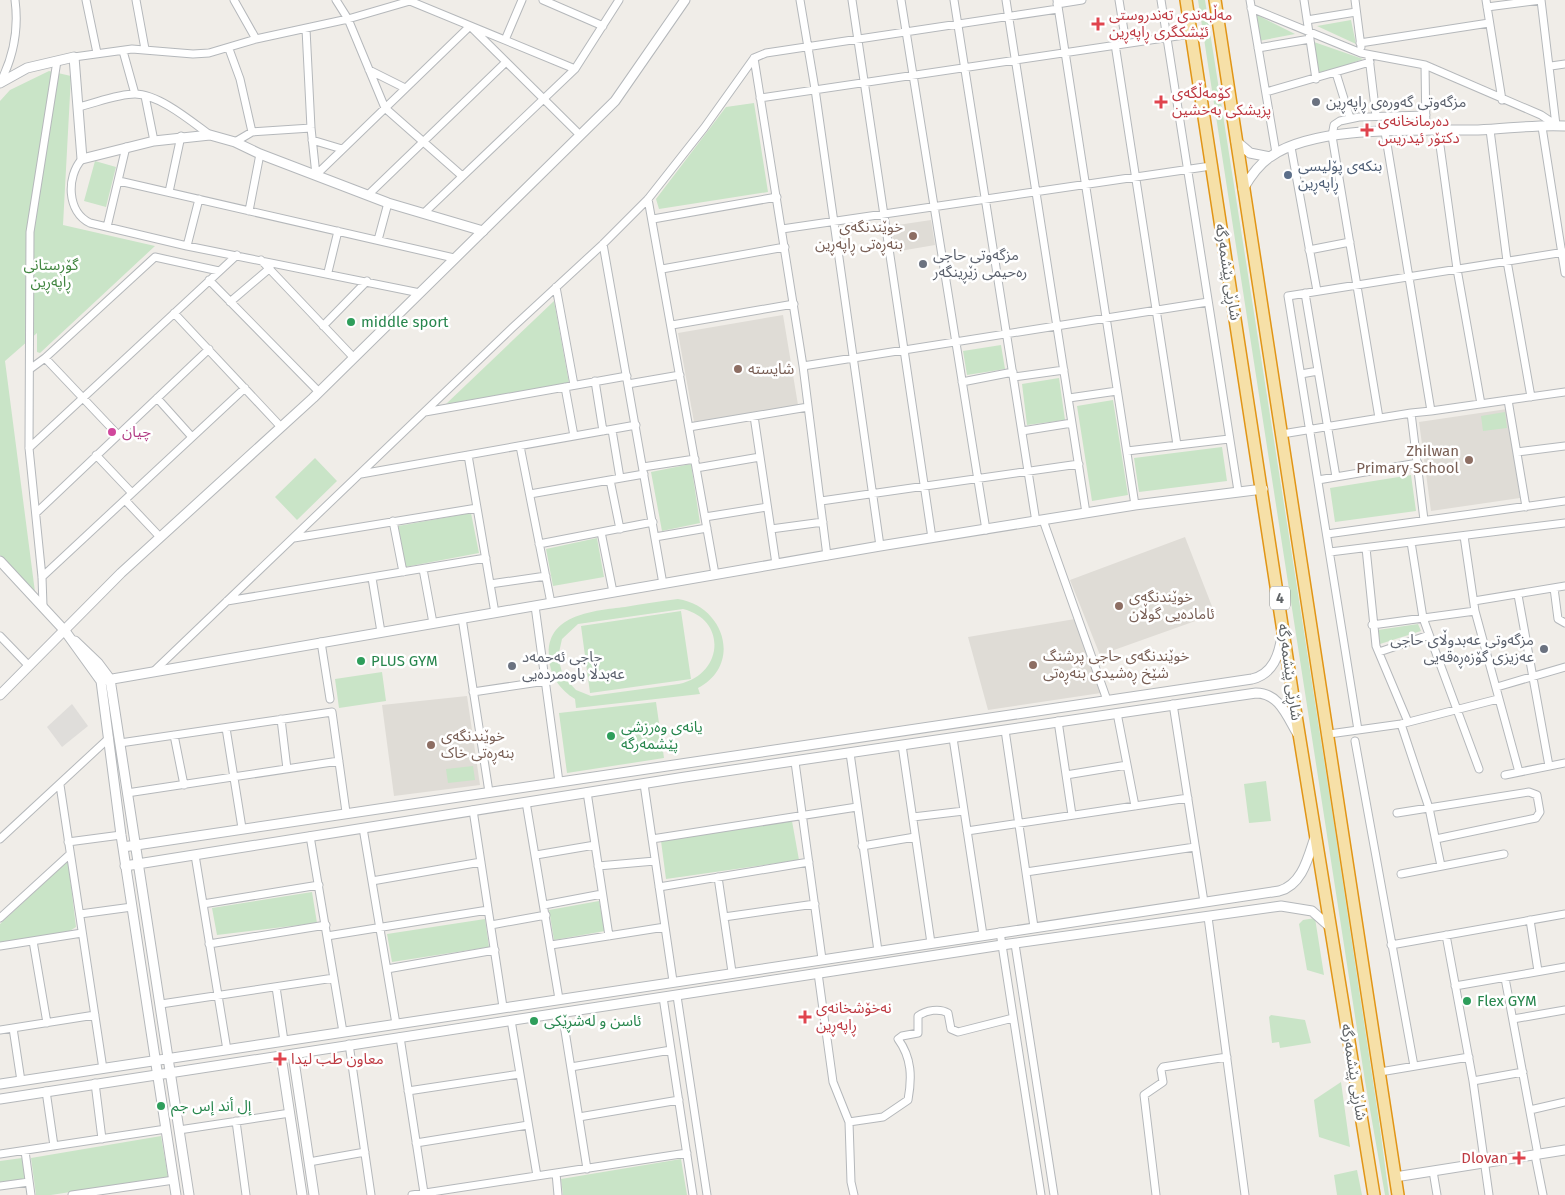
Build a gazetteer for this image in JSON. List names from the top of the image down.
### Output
{
  "streets": {
    "highway": ["شاڕێی پێشمەرگە", "4"]
  },
  "parks": ["گۆڕستانی ڕاپەڕین"],
  "places": {
    "health": [
      "مەڵبەندی تەندروستی ئێشکگری ڕاپەڕین",
      "کۆمەڵگەی پزیشکی بەخشین",
      "دەرمانخانەی دکتۆر ئیدریس",
      "نەخۆشخانەی ڕاپەڕین",
      "معاون طب لیدا",
      "Dlovan"
    ],
    "other": [
      "مزگەوتی گەورەی ڕاپەڕین",
      "بنکەی پۆلیسی ڕاپەڕین",
      "خوێندنگەی بنەڕەتی ڕاپەڕین",
      "مزگەوتی حاجی رەحیمی زێڕینگەر",
      "middle sport",
      "شایستە",
      "چيان",
      "Zhilwan Primary School",
      "خوێندنگەی ئامادەیی گوڵان",
      "مزگەوتی عەبدوڵای حاجی عەزیزی گۆزەڕەقەیی",
      "PLUS GYM",
      "خوێندنگەی حاجی پرشنگ شێخ ڕەشیدی بنەڕەتی",
      "حاجی ئەحمەد عەبدڵا باوەمردەیی",
      "یانەی وەرزشی پێشمەرگە",
      "خوێندنگەی بنەڕەتی خاک",
      "Flex GYM",
      "ئاسن و لەشڕێکی",
      "إل أند إس جم"
    ]
  }
}
